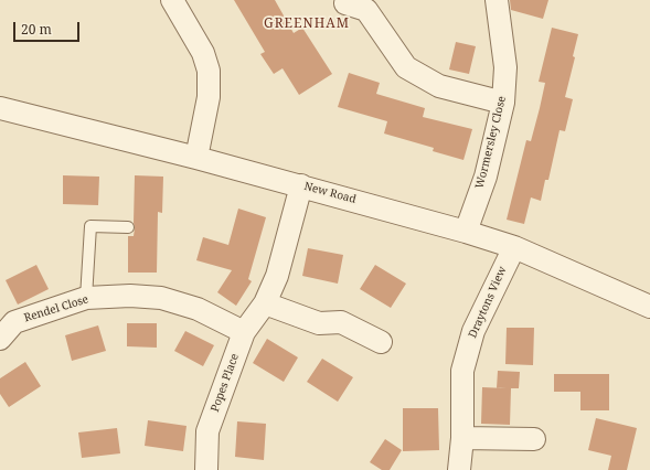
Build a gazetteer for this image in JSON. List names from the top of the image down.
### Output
{
  "streets": {
    "street": [
      "Wormersley Close",
      "New Road",
      "Draytons View",
      "Rendel Close",
      "Popes Place"
    ]
  },
  "crossings": [
    ["Wormersley Close", "New Road"],
    ["New Road", "Draytons View"],
    ["New Road", "Popes Place"],
    ["Rendel Close", "Popes Place"]
  ],
  "districts": ["GREENHAM"],
  "scale_bar": "20 m"
}
